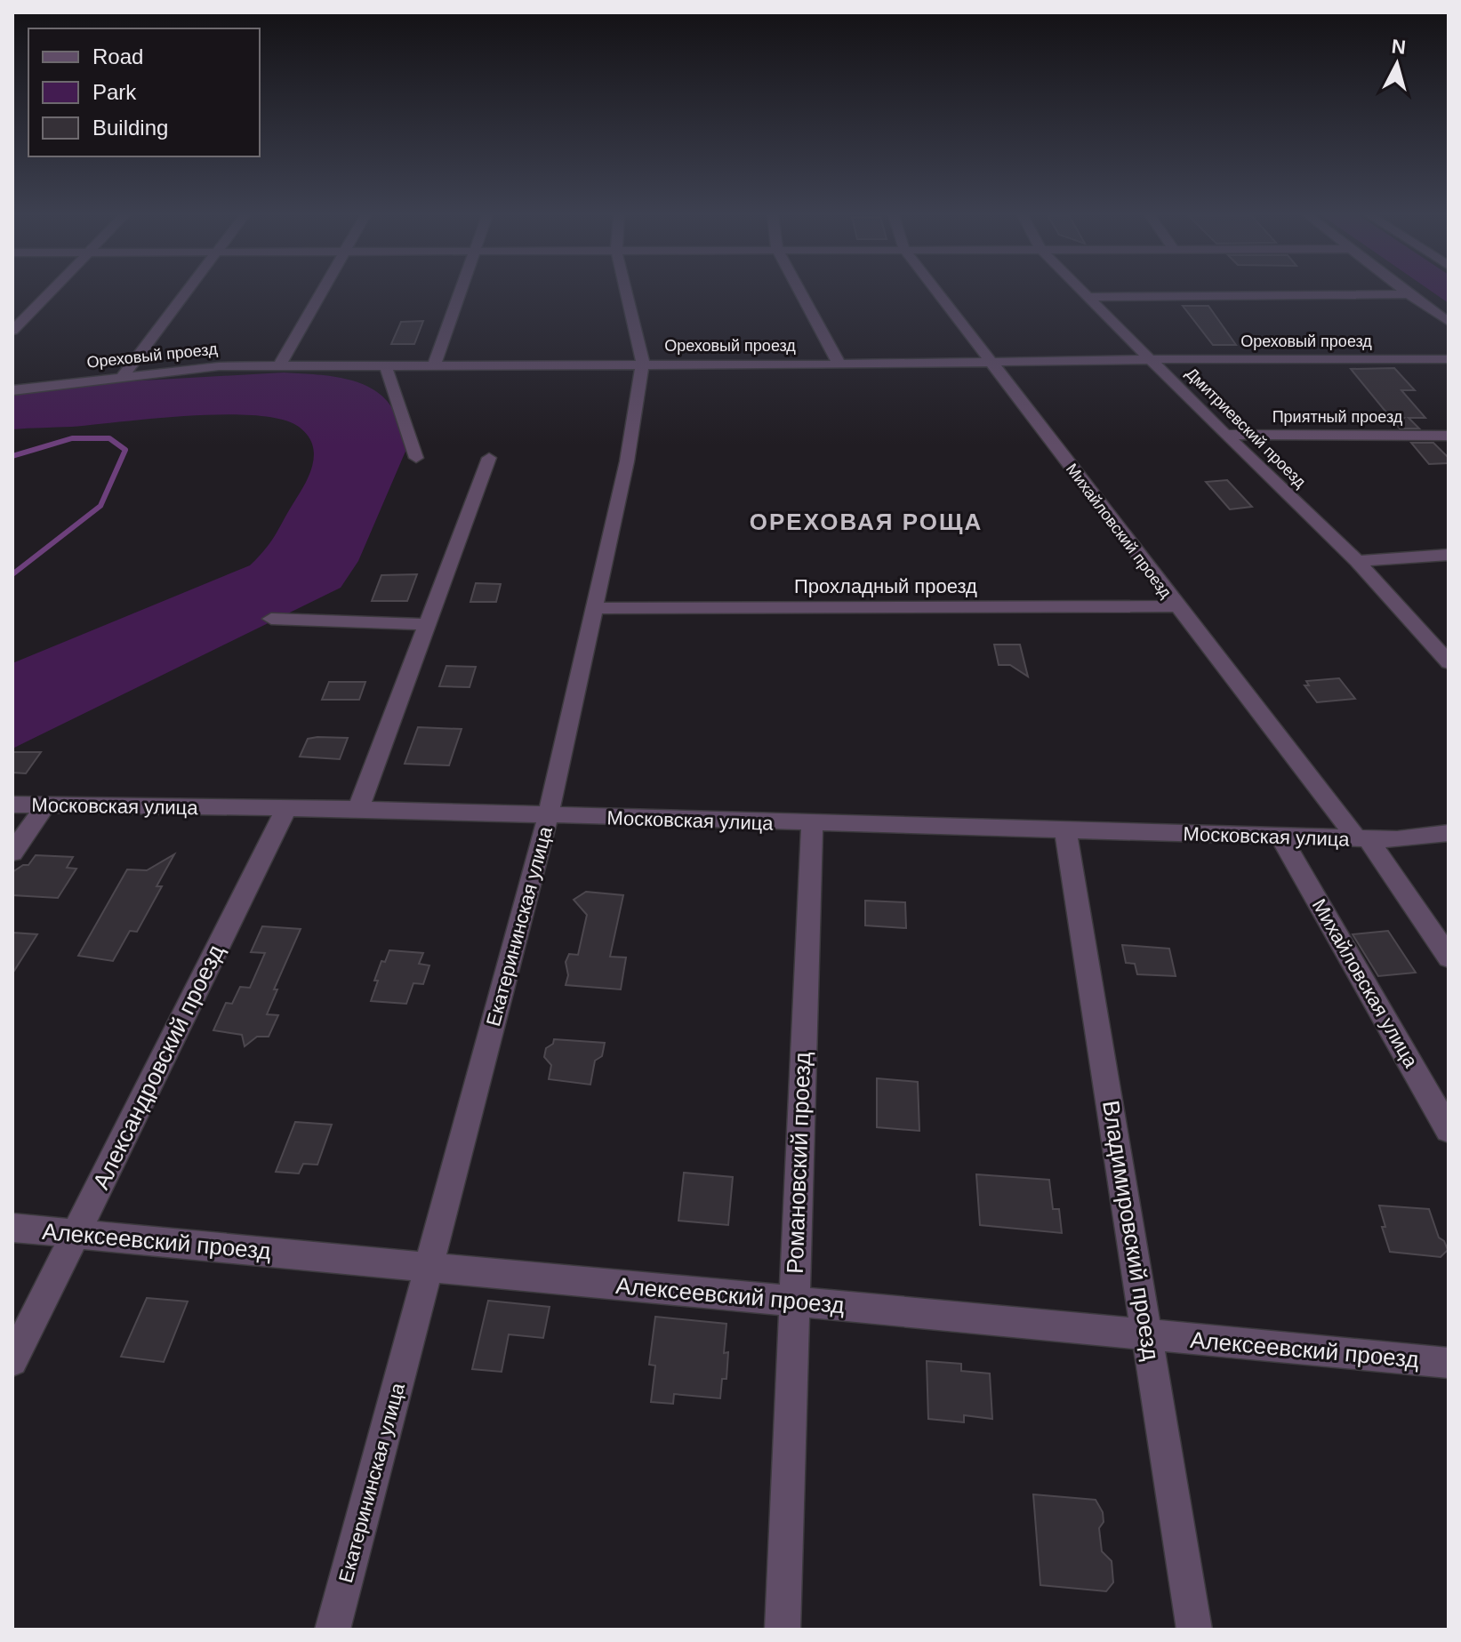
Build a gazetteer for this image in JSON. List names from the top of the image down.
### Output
{
  "streets": {
    "street": [
      "Ореховый проезд",
      "Приятный проезд",
      "Дмитриевский проезд",
      "Михайловский проезд",
      "Прохладный проезд",
      "Московская улица",
      "Екатерининская улица",
      "Михайловская улица",
      "Александровский проезд",
      "Романовский проезд",
      "Владимировский проезд",
      "Алексеевский проезд"
    ]
  },
  "crossings": [
    ["Ореховый проезд", "Дмитриевский проезд"],
    ["Ореховый проезд", "Михайловский проезд"],
    ["Ореховый проезд", "Екатерининская улица"],
    ["Приятный проезд", "Дмитриевский проезд"],
    ["Михайловский проезд", "Прохладный проезд"],
    ["Михайловский проезд", "Московская улица"],
    ["Прохладный проезд", "Екатерининская улица"],
    ["Московская улица", "Екатерининская улица"],
    ["Московская улица", "Михайловская улица"],
    ["Московская улица", "Александровский проезд"],
    ["Московская улица", "Романовский проезд"],
    ["Московская улица", "Владимировский проезд"],
    ["Екатерининская улица", "Алексеевский проезд"],
    ["Александровский проезд", "Алексеевский проезд"],
    ["Романовский проезд", "Алексеевский проезд"],
    ["Владимировский проезд", "Алексеевский проезд"]
  ],
  "districts": ["ОРЕХОВАЯ РОЩА"],
  "legend": ["Road", "Park", "Building"],
  "north": "top"
}
